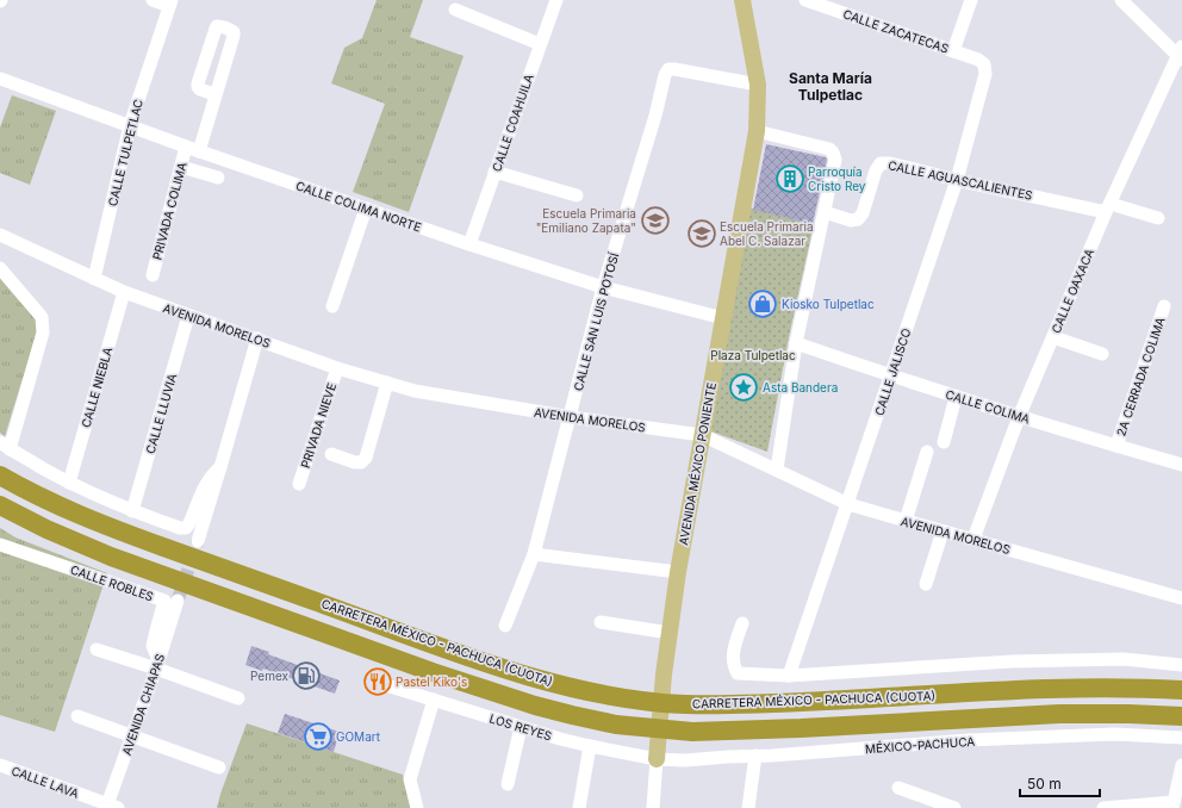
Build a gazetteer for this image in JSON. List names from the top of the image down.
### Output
{
  "streets": {
    "highway": ["CARRETERA MÉXICO - PACHUCA (CUOTA)"],
    "main road": ["AVENIDA MÉXICO PONIENTE"],
    "street": [
      "CALLE ZACATECAS",
      "CALLE COAHUILA",
      "CALLE TULPETLAC",
      "CALLE AGUASCALIENTES",
      "CALLE COLIMA NORTE",
      "PRIVADA COLIMA",
      "CALLE OAXACA",
      "CALLE SAN LUIS POTOSÍ",
      "AVENIDA MORELOS",
      "CALLE JALISCO",
      "2A CERRADA COLIMA",
      "CALLE NIEBLA",
      "CALLE COLIMA",
      "CALLE LLUVIA",
      "PRIVADA NIEVE",
      "CALLE ROBLES",
      "AVENIDA CHIAPAS",
      "LOS REYES",
      "MÉXICO-PACHUCA",
      "CALLE LAVA"
    ]
  },
  "crossings": [
    ["CALLE ZACATECAS", "CALLE JALISCO"],
    ["CALLE COAHUILA", "CALLE COLIMA NORTE"],
    ["CALLE TULPETLAC", "CALLE COLIMA NORTE"],
    ["CALLE TULPETLAC", "AVENIDA MORELOS"],
    ["CALLE AGUASCALIENTES", "CALLE OAXACA"],
    ["CALLE AGUASCALIENTES", "CALLE JALISCO"],
    ["CALLE COLIMA NORTE", "PRIVADA COLIMA"],
    ["CALLE COLIMA NORTE", "CALLE SAN LUIS POTOSÍ"],
    ["CALLE COLIMA NORTE", "AVENIDA MÉXICO PONIENTE"],
    ["CALLE OAXACA", "AVENIDA MORELOS"],
    ["CALLE OAXACA", "CALLE COLIMA"],
    ["CALLE SAN LUIS POTOSÍ", "AVENIDA MORELOS"],
    ["CALLE SAN LUIS POTOSÍ", "AVENIDA MÉXICO PONIENTE"],
    ["AVENIDA MORELOS", "CALLE JALISCO"],
    ["AVENIDA MORELOS", "CALLE NIEBLA"],
    ["AVENIDA MORELOS", "CALLE LLUVIA"],
    ["AVENIDA MORELOS", "PRIVADA NIEVE"],
    ["AVENIDA MORELOS", "AVENIDA MÉXICO PONIENTE"],
    ["CALLE JALISCO", "CALLE COLIMA"],
    ["2A CERRADA COLIMA", "CALLE COLIMA"],
    ["AVENIDA MÉXICO PONIENTE", "LOS REYES"],
    ["AVENIDA MÉXICO PONIENTE", "MÉXICO-PACHUCA"],
    ["CALLE ROBLES", "AVENIDA CHIAPAS"],
    ["AVENIDA CHIAPAS", "CALLE LAVA"],
    ["LOS REYES", "MÉXICO-PACHUCA"]
  ],
  "districts": ["Santa María Tulpetlac"],
  "parks": ["Plaza Tulpetlac"],
  "places": {
    "building": ["Parroquía Cristo Rey"],
    "school or university": ["Escuela Primaria \"Emiliano Zapata\"", "Escuela Primaria Abel C. Salazar"],
    "shop": ["Kiosko Tulpetlac"],
    "place": ["Asta Bandera"],
    "fuel station": ["Pemex"],
    "restaurant": ["Pastel Kiko's"],
    "supermarket": ["GOMart"]
  },
  "scale_bar": "50 m"
}
